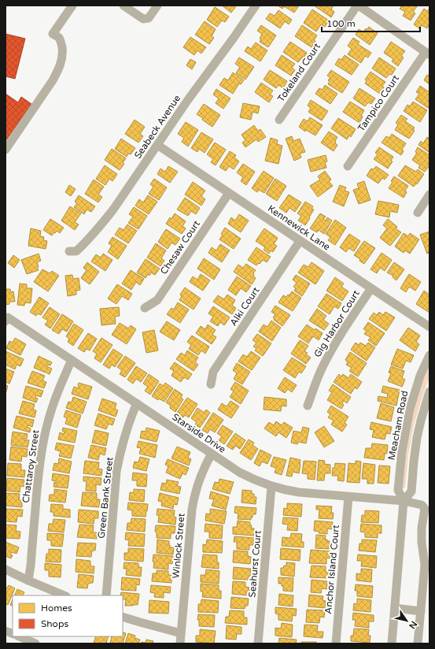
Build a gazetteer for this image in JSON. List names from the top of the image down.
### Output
{
  "streets": {
    "street": [
      "Tokeland Court",
      "Tampico Court",
      "Seabeck Avenue",
      "Kennewick Lane",
      "Chesaw Court",
      "Alki Court",
      "Gig Harbor Court",
      "Meacham Road",
      "Starside Drive",
      "Chattaroy Street",
      "Green Bank Street",
      "Winlock Street",
      "Seahurst Court",
      "Anchor Island Court"
    ]
  },
  "crossings": [
    ["Seabeck Avenue", "Kennewick Lane"],
    ["Kennewick Lane", "Chesaw Court"],
    ["Kennewick Lane", "Alki Court"],
    ["Kennewick Lane", "Gig Harbor Court"],
    ["Meacham Road", "Starside Drive"],
    ["Starside Drive", "Chattaroy Street"],
    ["Starside Drive", "Green Bank Street"],
    ["Starside Drive", "Winlock Street"],
    ["Starside Drive", "Seahurst Court"],
    ["Starside Drive", "Anchor Island Court"]
  ],
  "legend": ["Homes", "Shops"],
  "scale_bar": "100 m",
  "north": "bottom right"
}
